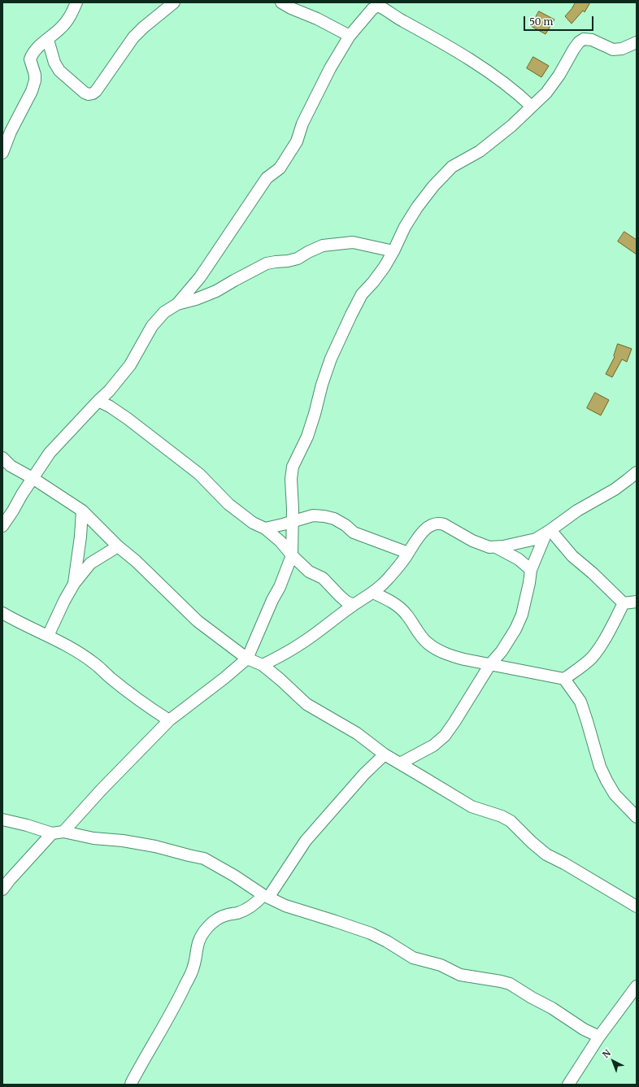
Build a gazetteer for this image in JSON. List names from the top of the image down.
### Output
{
  "scale_bar": "50 m",
  "north": "top left"
}
